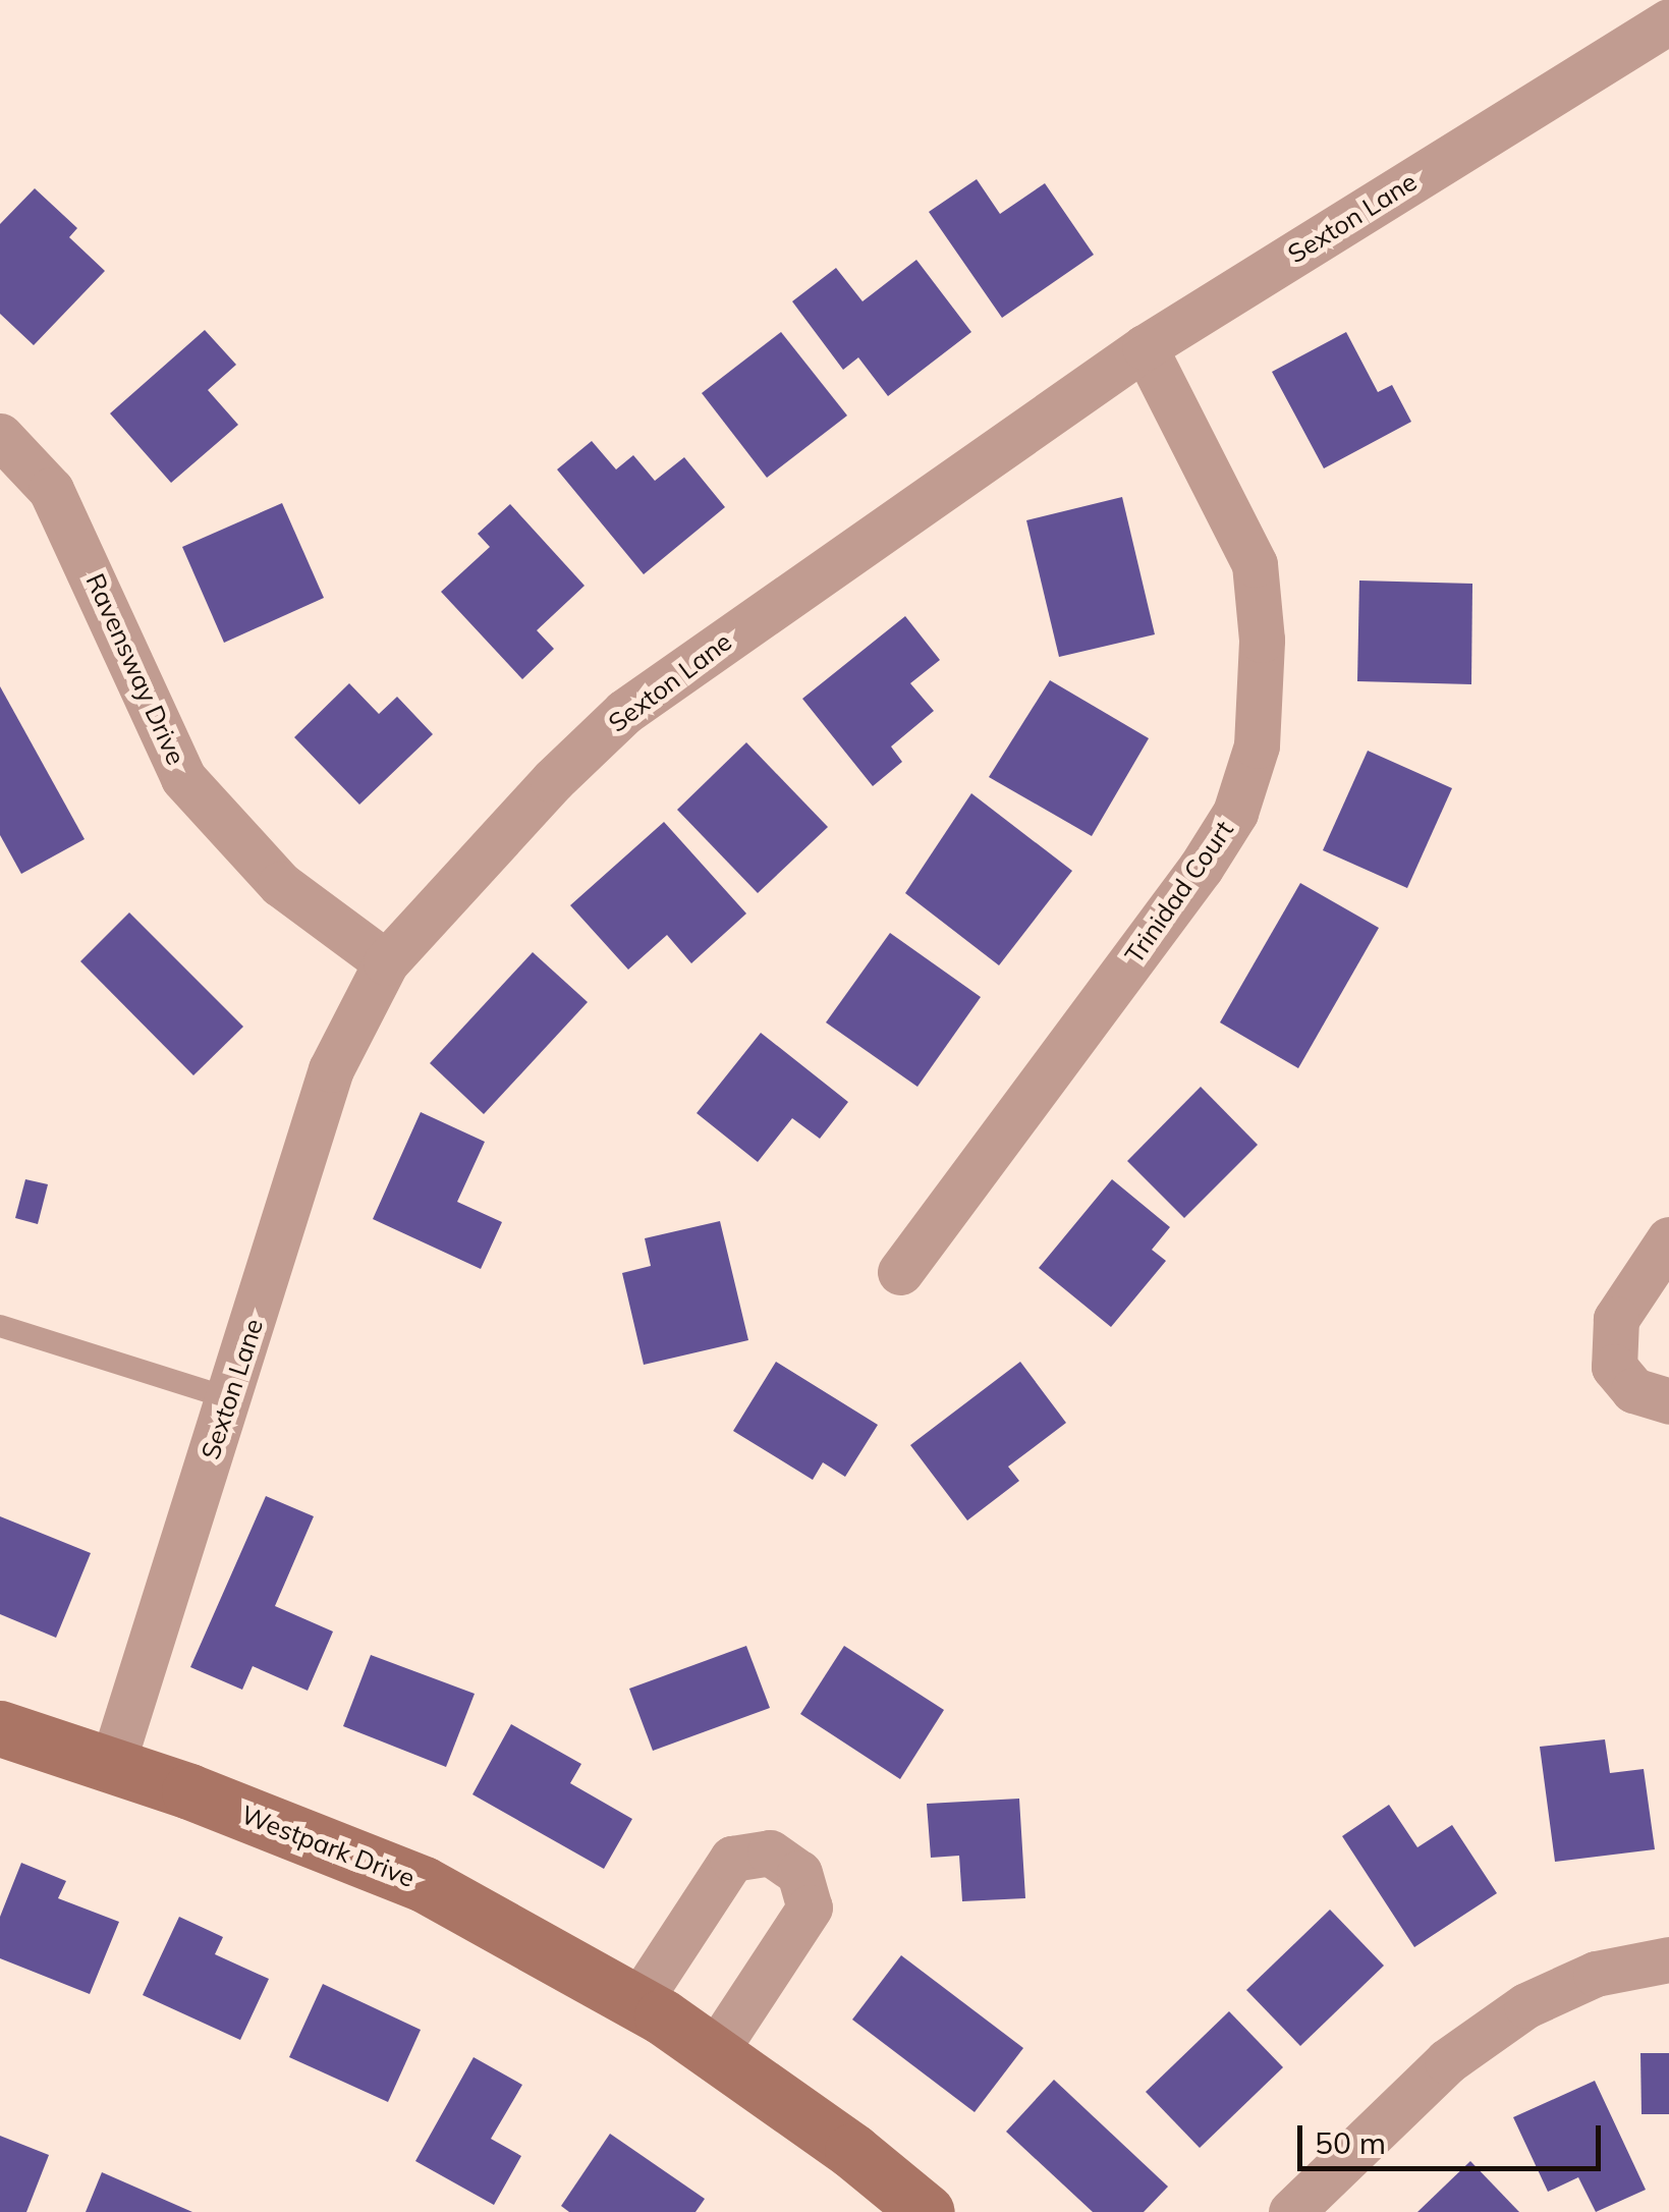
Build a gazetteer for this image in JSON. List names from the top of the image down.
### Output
{
  "streets": {
    "street": [
      "Sexton Lane",
      "Ravensway Drive",
      "Trinidad Court",
      "Westpark Drive"
    ]
  },
  "crossings": [
    ["Sexton Lane", "Ravensway Drive"],
    ["Sexton Lane", "Trinidad Court"],
    ["Sexton Lane", "Westpark Drive"]
  ],
  "scale_bar": "50 m"
}
